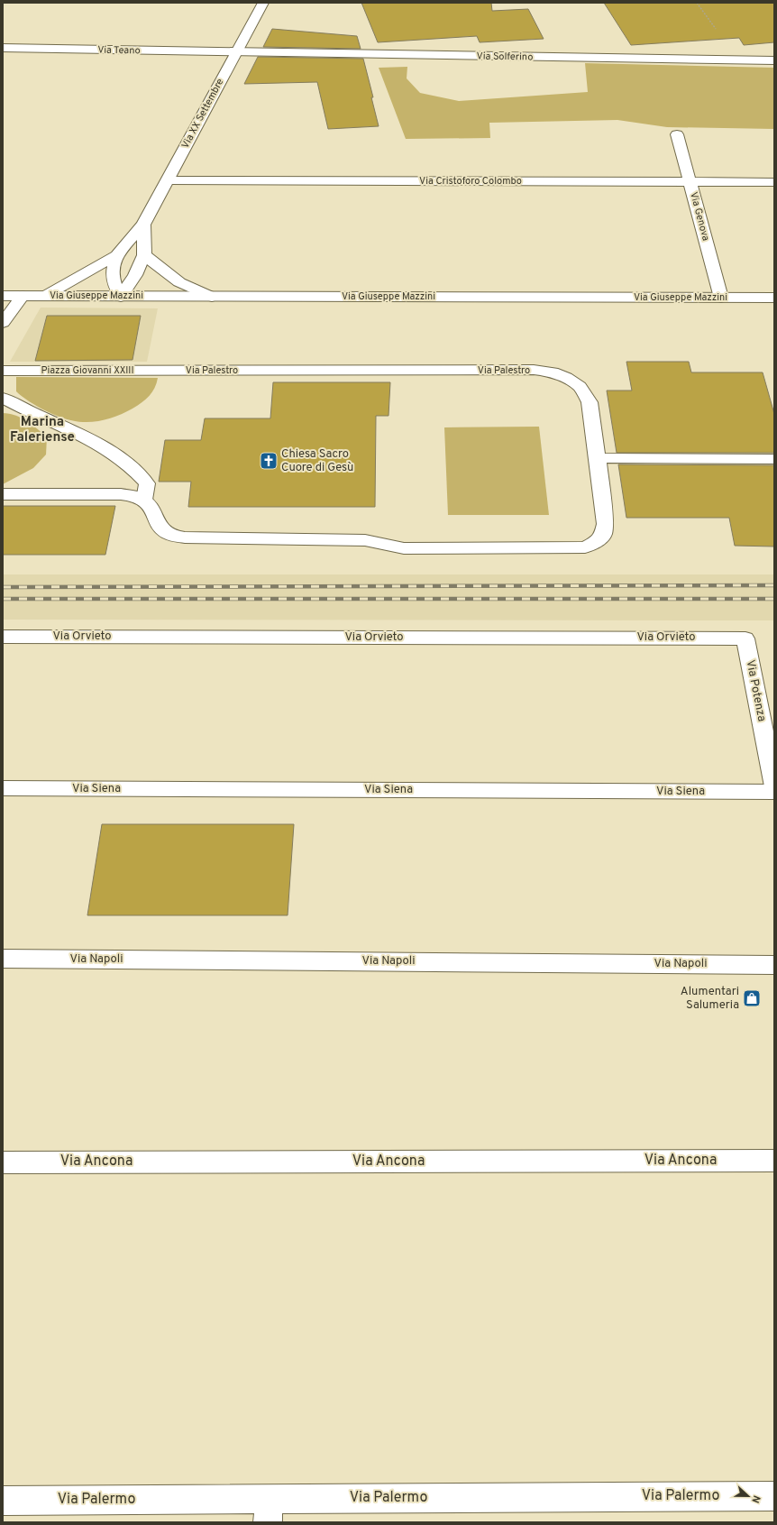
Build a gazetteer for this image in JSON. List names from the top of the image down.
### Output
{
  "streets": {
    "street": [
      "Via Teano",
      "Via Solferino",
      "Via XX Settembre",
      "Via Cristoforo Colombo",
      "Via Genova",
      "Via Giuseppe Mazzini",
      "Piazza Giovanni XXIII",
      "Via Palestro",
      "Via Orvieto",
      "Via Potenza",
      "Via Siena",
      "Via Napoli",
      "Via Ancona",
      "Via Palermo"
    ]
  },
  "crossings": [
    ["Via Teano", "Via Solferino"],
    ["Via Teano", "Via XX Settembre"],
    ["Via Solferino", "Via XX Settembre"],
    ["Via XX Settembre", "Via Cristoforo Colombo"],
    ["Via XX Settembre", "Via Giuseppe Mazzini"],
    ["Via Cristoforo Colombo", "Via Genova"],
    ["Via Genova", "Via Giuseppe Mazzini"],
    ["Piazza Giovanni XXIII", "Via Palestro"],
    ["Via Orvieto", "Via Potenza"]
  ],
  "districts": ["Marina Faleriense"],
  "places": {
    "church": ["Chiesa Sacro Cuore di Gesù"],
    "shop": ["Alumentari Salumeria"]
  },
  "north": "right"
}
